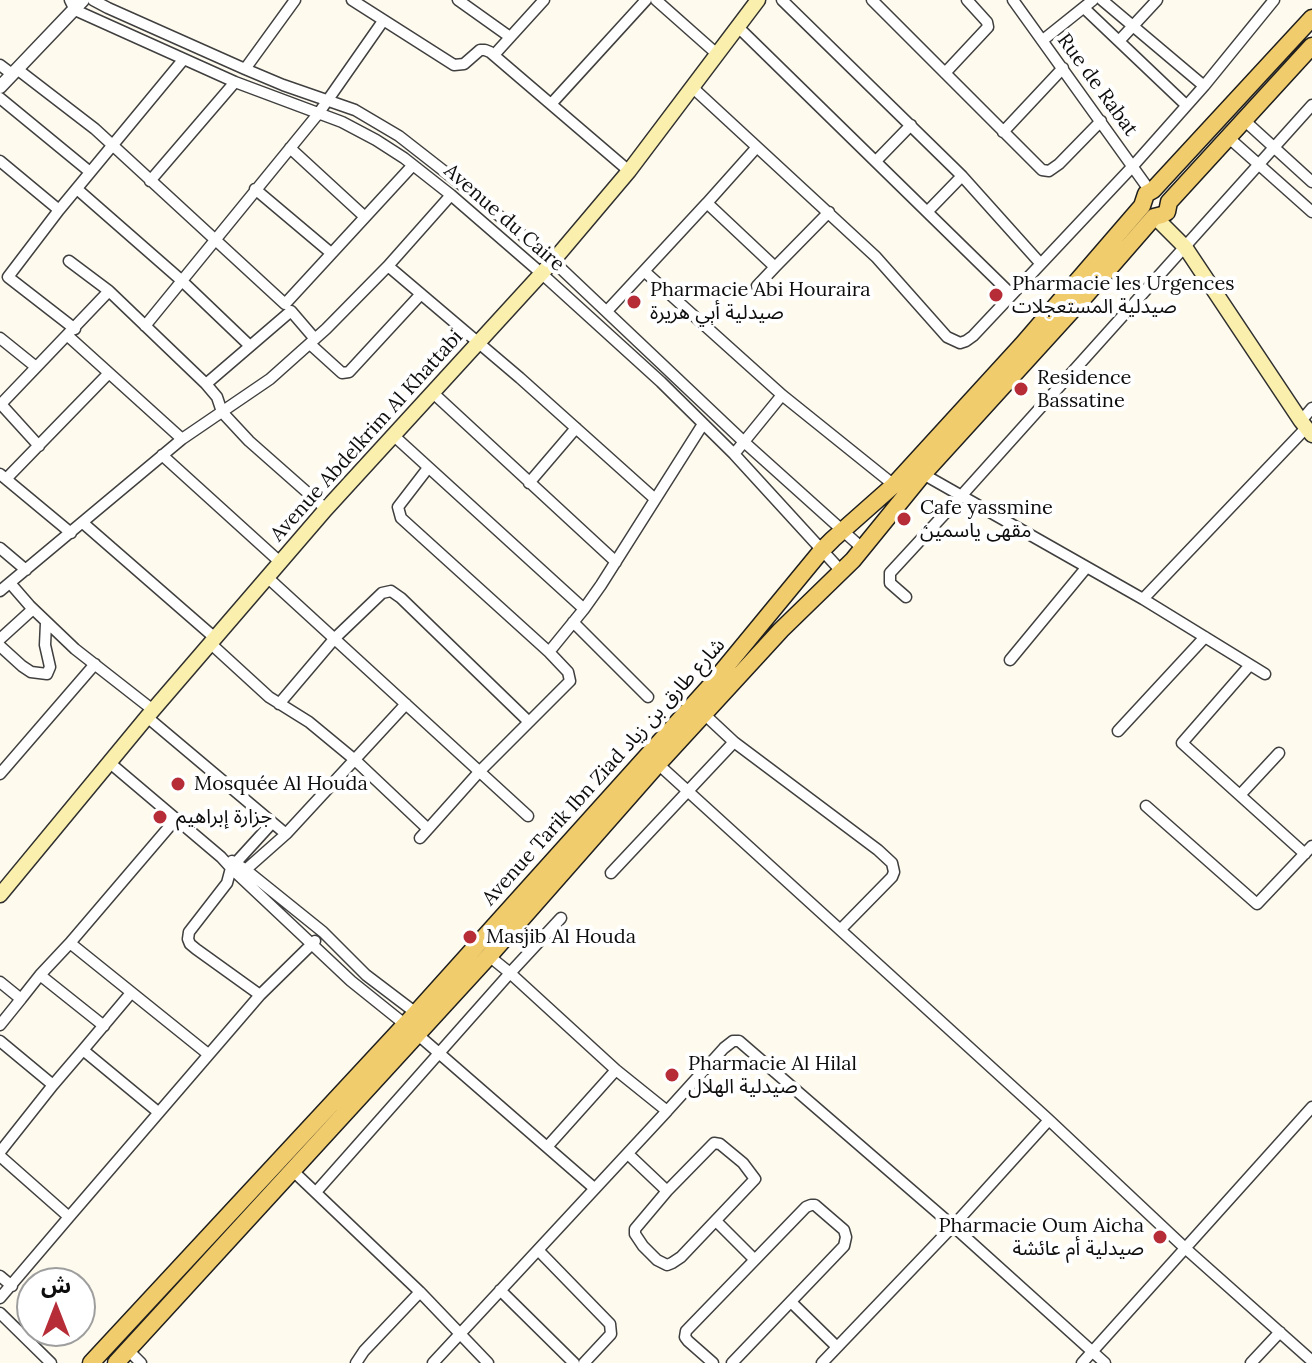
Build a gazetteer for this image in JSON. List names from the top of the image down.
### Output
{
  "streets": {
    "main road": ["Avenue Abdelkrim Al Khattabi", "Avenue Tarik Ibn Ziad شارع طارق بن زياد"],
    "street": ["Rue de Rabat", "Avenue du Caire"]
  },
  "crossings": [
    ["Rue de Rabat", "Avenue Tarik Ibn Ziad شارع طارق بن زياد"],
    ["Avenue du Caire", "Avenue Abdelkrim Al Khattabi"],
    ["Avenue du Caire", "Avenue Tarik Ibn Ziad شارع طارق بن زياد"]
  ],
  "places": [
    "Pharmacie les Urgences صيدلية المستعجلات",
    "Pharmacie Abi Houraira صيدلية أبي هريرة",
    "Residence Bassatine",
    "Cafe yassmine مقهى ياسمين",
    "Mosquée Al Houda",
    "جزارة إبراهيم",
    "Masjib Al Houda",
    "Pharmacie Al Hilal صيدلية الهلال",
    "Pharmacie Oum Aicha صيدلية أم عائشة"
  ],
  "north": "top"
}
